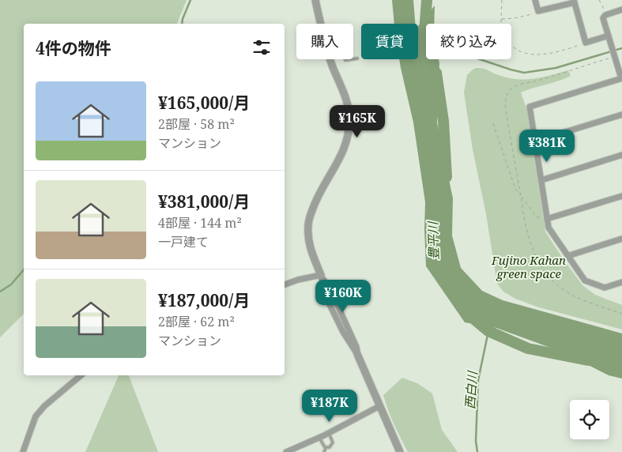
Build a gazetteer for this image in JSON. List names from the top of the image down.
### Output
{
  "water": ["豊平川", "西白川"],
  "parks": ["Fujino Kahan green space"],
  "page": {
    "chip": ["購入", "賃貸", "絞り込み"],
    "heading": "4件の物件",
    "list": [
      {
        "name": "¥165,000/月",
        "note": "2部屋 · 58 m² · マンション"
      },
      {
        "name": "¥381,000/月",
        "note": "4部屋 · 144 m² · 一戸建て"
      },
      {
        "name": "¥187,000/月",
        "note": "2部屋 · 62 m² · マンション"
      }
    ],
    "price": [
      "¥165K",
      "¥381K",
      "¥160K",
      "¥187K"
    ]
  }
}
